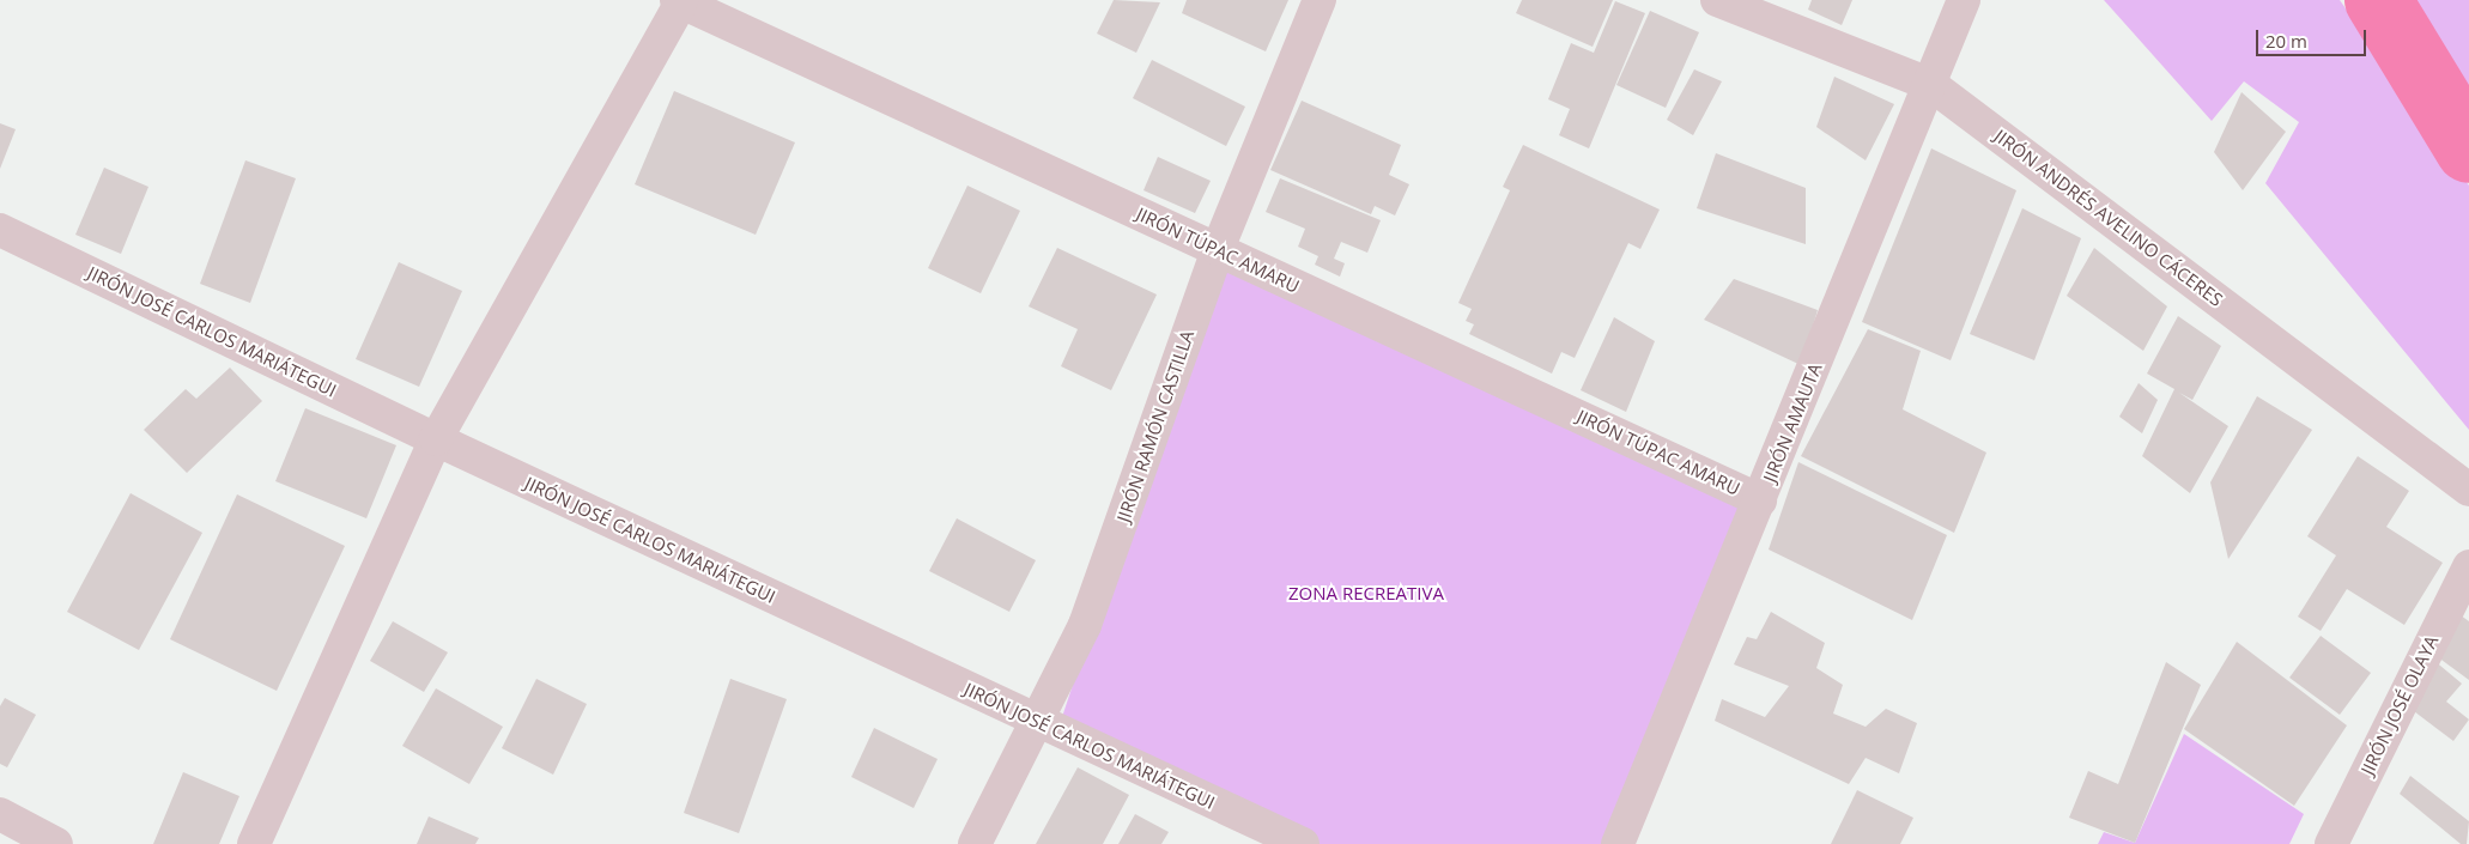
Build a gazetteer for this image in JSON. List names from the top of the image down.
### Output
{
  "streets": {
    "street": [
      "JIRÓN ANDRÉS AVELINO CÁCERES",
      "JIRÓN TÚPAC AMARU",
      "JIRÓN JOSÉ CARLOS MARIÁTEGUI",
      "JIRÓN AMAUTA",
      "JIRÓN RAMÓN CASTILLA",
      "JIRÓN JOSÉ OLAYA"
    ]
  },
  "crossings": [
    ["JIRÓN ANDRÉS AVELINO CÁCERES", "JIRÓN AMAUTA"],
    ["JIRÓN TÚPAC AMARU", "JIRÓN AMAUTA"],
    ["JIRÓN TÚPAC AMARU", "JIRÓN RAMÓN CASTILLA"],
    ["JIRÓN JOSÉ CARLOS MARIÁTEGUI", "JIRÓN RAMÓN CASTILLA"]
  ],
  "parks": ["ZONA RECREATIVA"],
  "scale_bar": "20 m"
}
